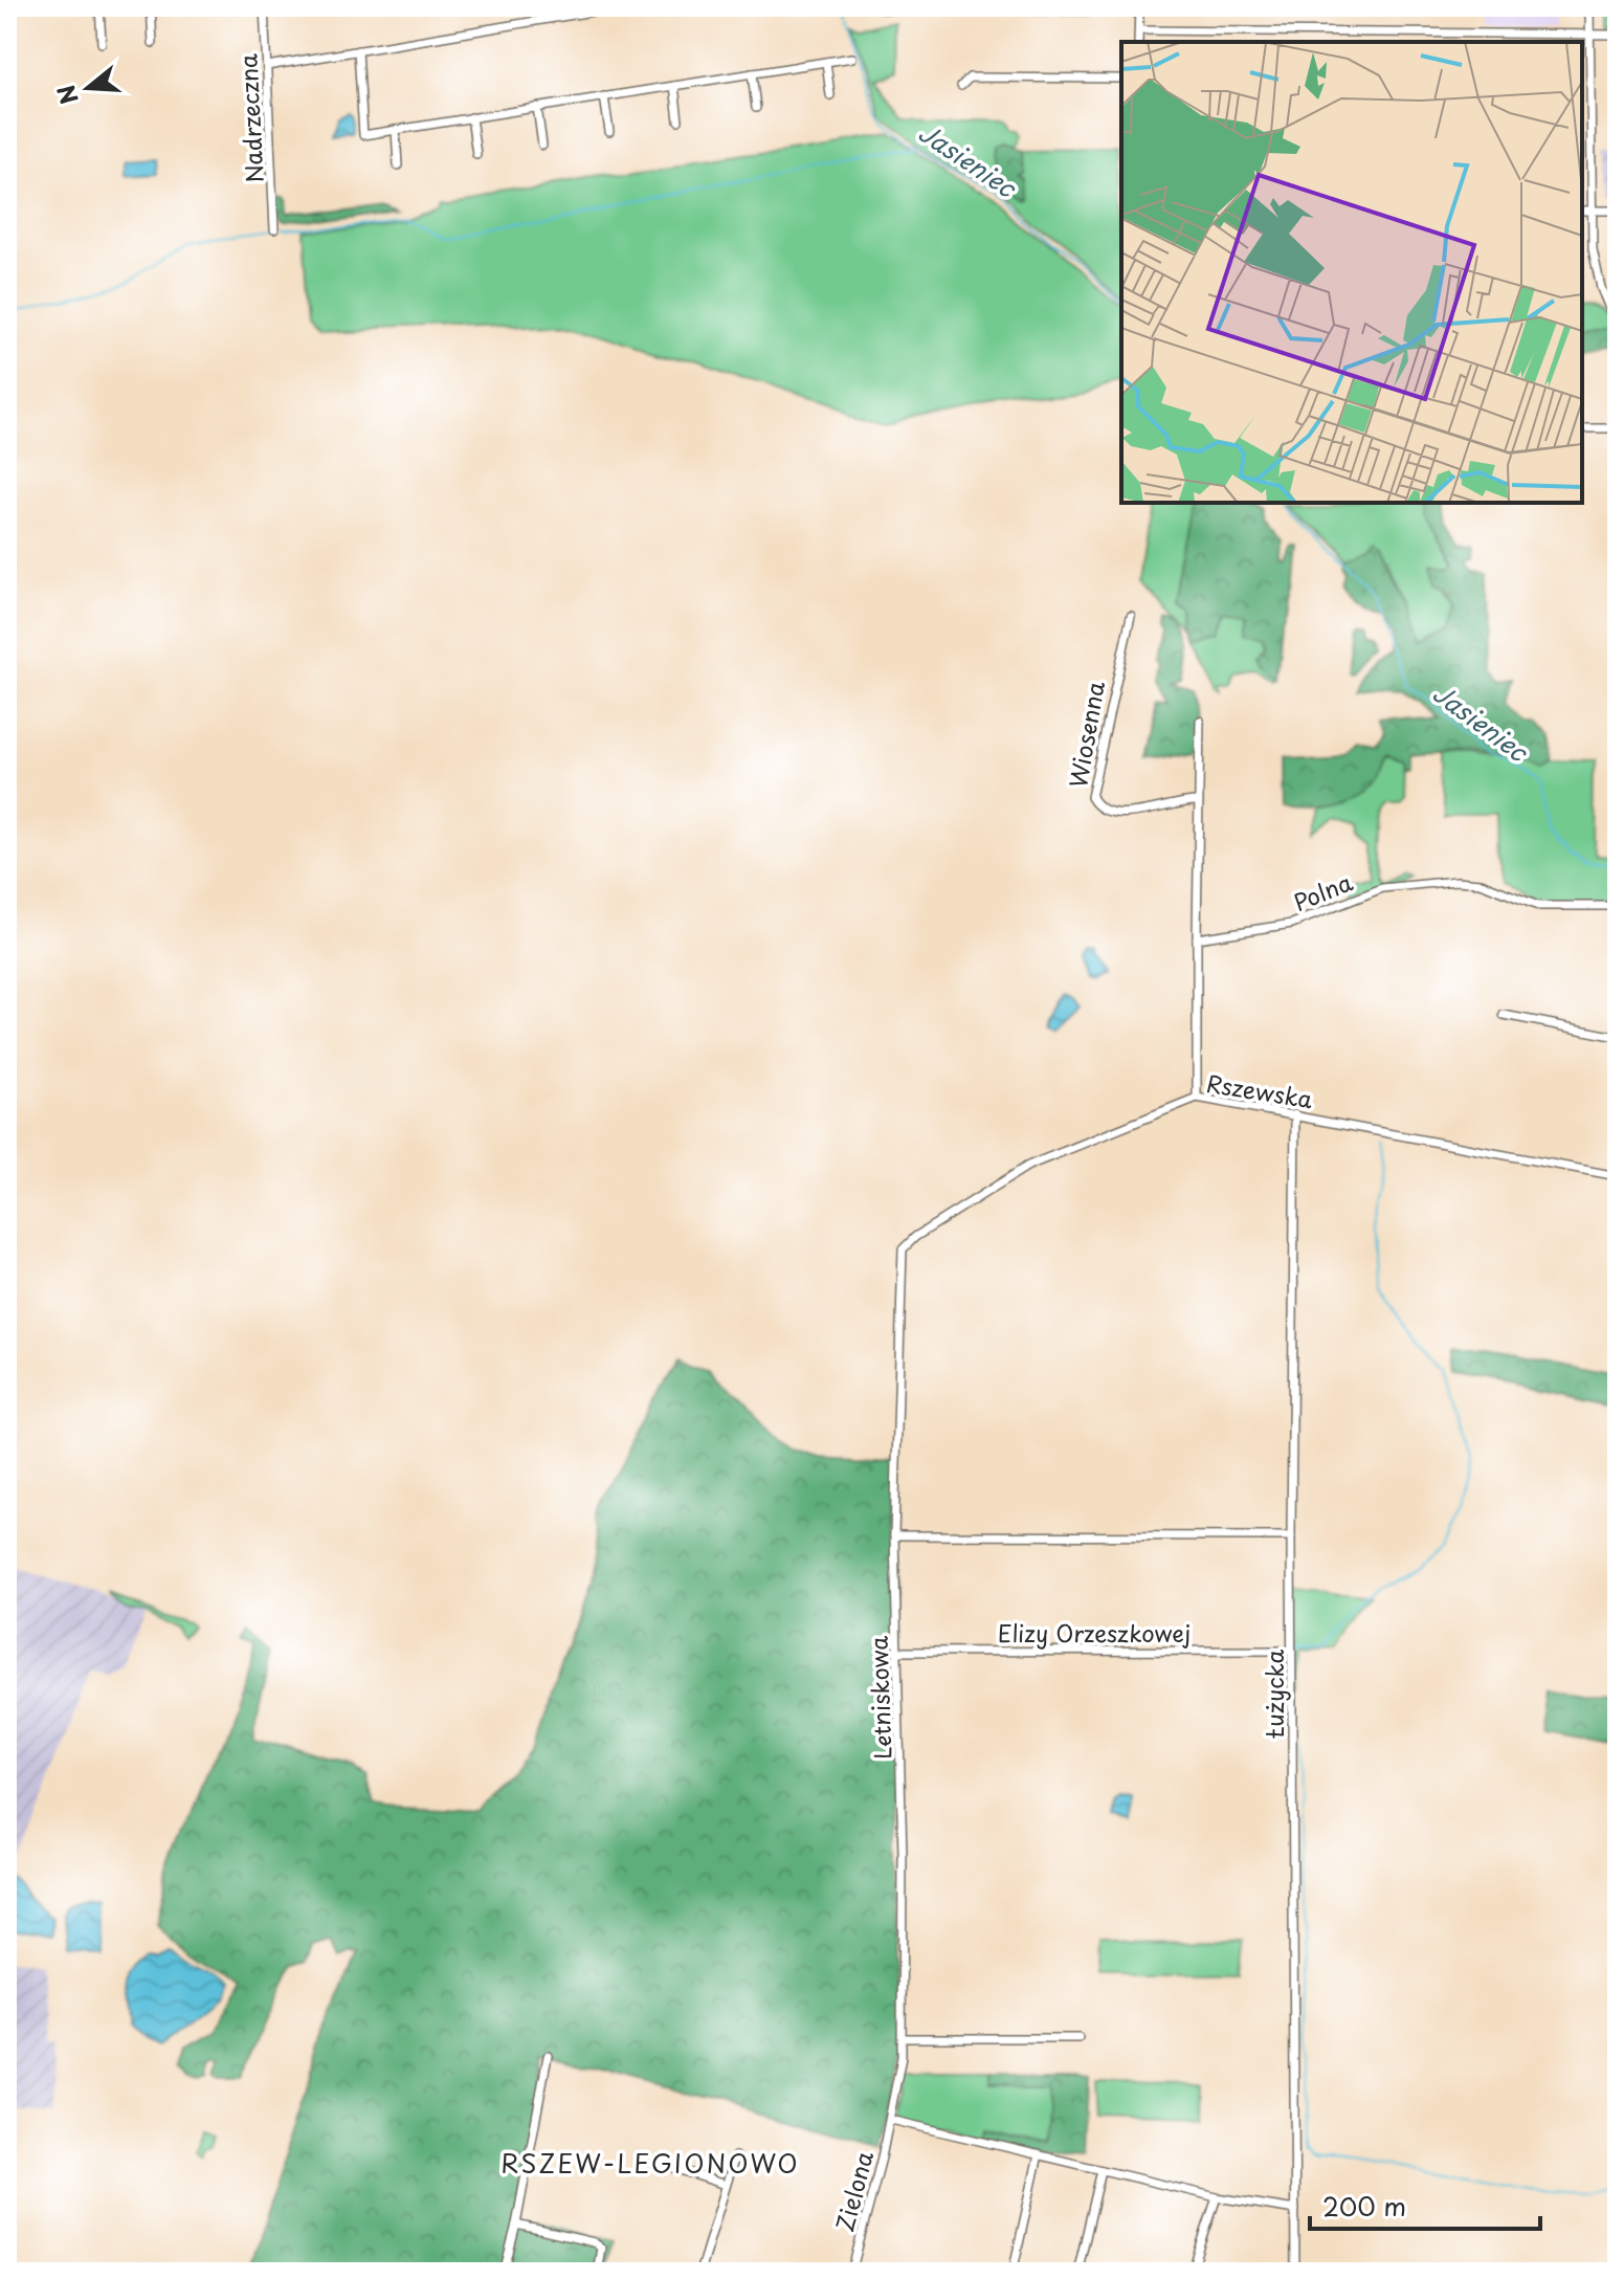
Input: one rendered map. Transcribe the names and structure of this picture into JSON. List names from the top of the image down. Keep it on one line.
{"streets":{"street":["Nadrzeczna","Wiosenna","Polna","Rszewska","Elizy Orzeszkowej","Łużycka","Letniskowa","Zielona"]},"crossings":[["Rszewska","Łużycka"],["Rszewska","Letniskowa"],["Elizy Orzeszkowej","Łużycka"],["Elizy Orzeszkowej","Letniskowa"],["Letniskowa","Zielona"]],"districts":["RSZEW-LEGIONOWO"],"water":["Jasieniec"],"scale_bar":"200 m","north":"left"}
